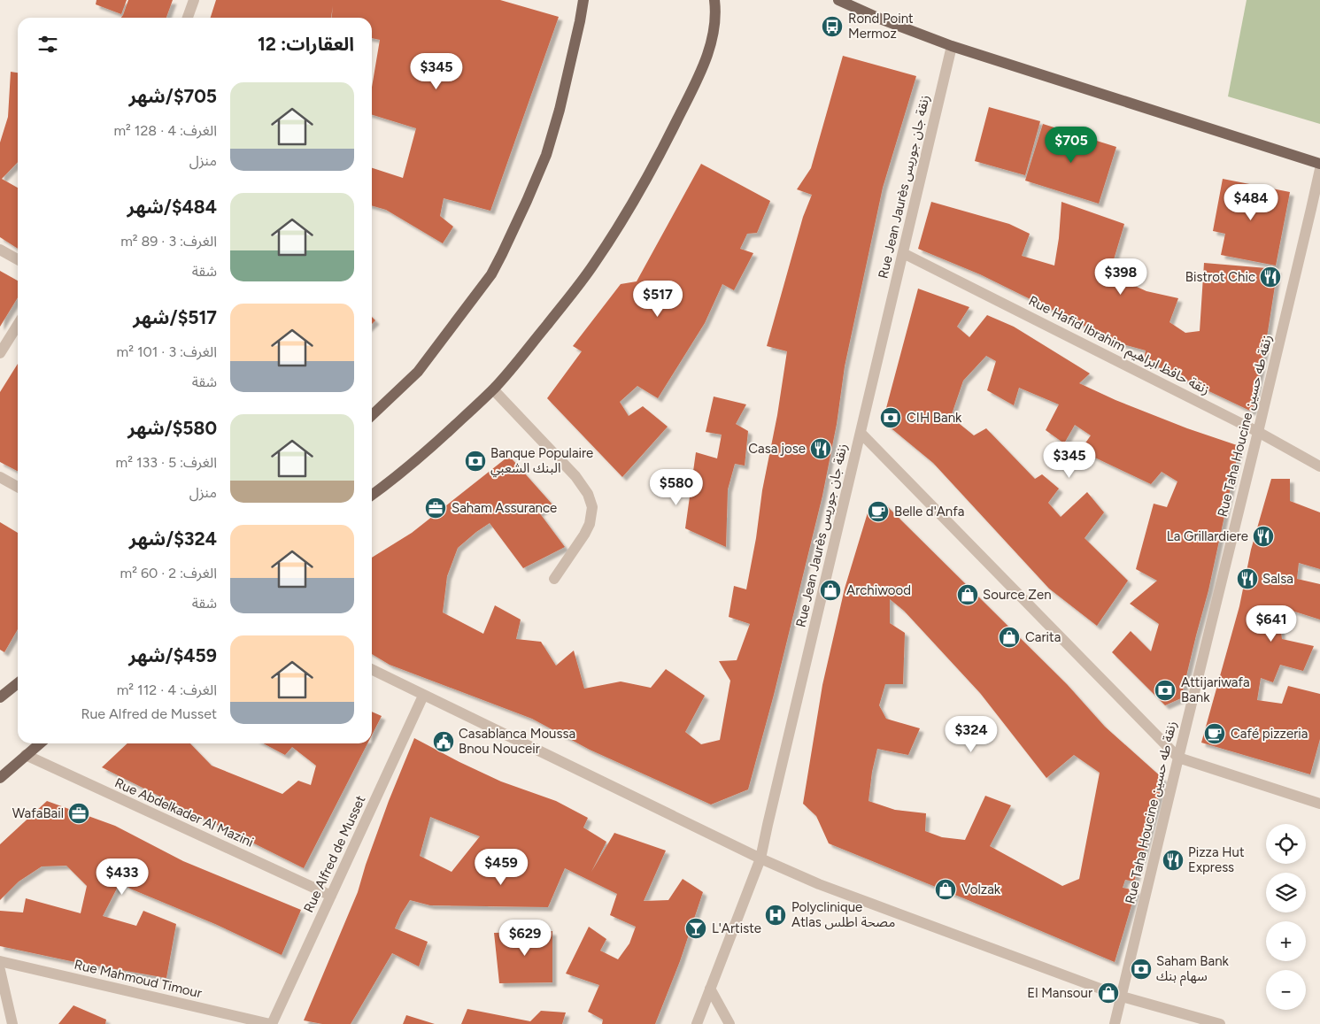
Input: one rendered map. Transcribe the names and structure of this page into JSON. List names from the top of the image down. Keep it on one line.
{"streets":{"street":["Rue Jean Jaurès زنقة جان جوريس","Rue Hafid Ibrahim زنقة حافظ ابراهيم","Rue Taha Houcine زنقة طه حسين","Rue Abdelkader Al Mazini","Rue Alfred de Musset","Rue Mahmoud Timour"]},"crossings":[["Rue Jean Jaurès زنقة جان جوريس","Rue Hafid Ibrahim زنقة حافظ ابراهيم"],["Rue Hafid Ibrahim زنقة حافظ ابراهيم","Rue Taha Houcine زنقة طه حسين"],["Rue Abdelkader Al Mazini","Rue Alfred de Musset"],["Rue Alfred de Musset","Rue Mahmoud Timour"]],"places":{"bus stop":["Rond Point Mermoz"],"restaurant":["Bistrot Chic","Casa jose","La Grillardiere","Salsa","Pizza Hut Express"],"bank":["CIH Bank","Banque Populaire البنك الشعبي","Attijariwafa Bank","Saham Bank سهام بنك"],"office":["Saham Assurance","WafaBail"],"cafe":["Belle d'Anfa","Café pizzeria"],"shop":["Archiwood","Source Zen","Carita","Volzak","El Mansour"],"public building":["Casablanca Moussa Bnou Nouceir"],"hospital":["Polyclinique Atlas مصحة اطلس"],"bar":["L'Artiste"]},"page":{"heading":"العقارات: 12","price":["$345","$705","$484","$398","$517","$345","$580","$641","$324","$459","$433","$629"],"list":[{"name":"$705/شهر","note":"الغرف: 4 · 128 m² · منزل"},{"name":"$484/شهر","note":"الغرف: 3 · 89 m² · شقة"},{"name":"$517/شهر","note":"الغرف: 3 · 101 m² · شقة"},{"name":"$580/شهر","note":"الغرف: 5 · 133 m² · منزل"},{"name":"$324/شهر","note":"الغرف: 2 · 60 m² · شقة"},{"name":"$459/شهر","note":"الغرف: 4 · 112 m² · Rue Alfred de Musset"}],"map_buttons":["+","−"]}}
